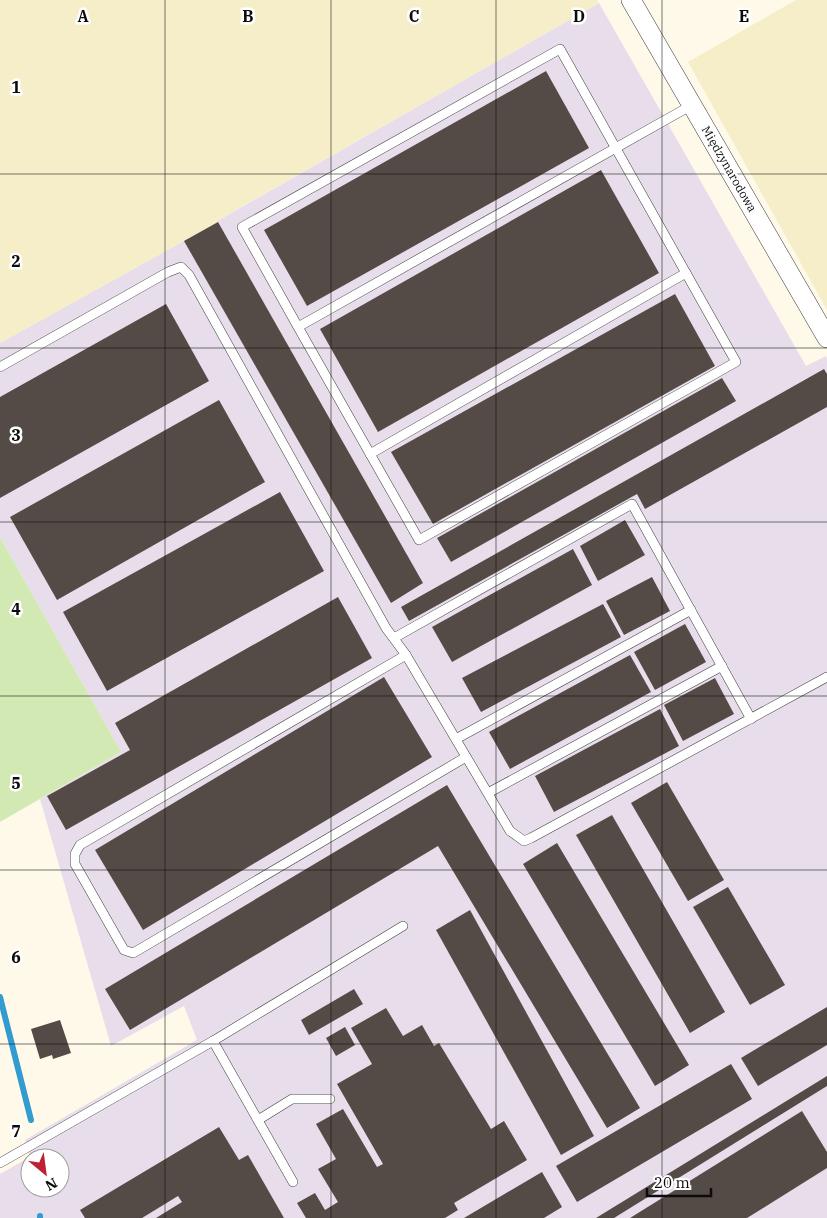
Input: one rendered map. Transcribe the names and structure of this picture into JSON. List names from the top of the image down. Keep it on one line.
{"streets":{"street":["Międzynarodowa"]},"scale_bar":"20 m","north":"bottom right","grid":{"columns":["A","B","C","D","E"],"rows":["1","2","3","4","5","6","7"]}}
